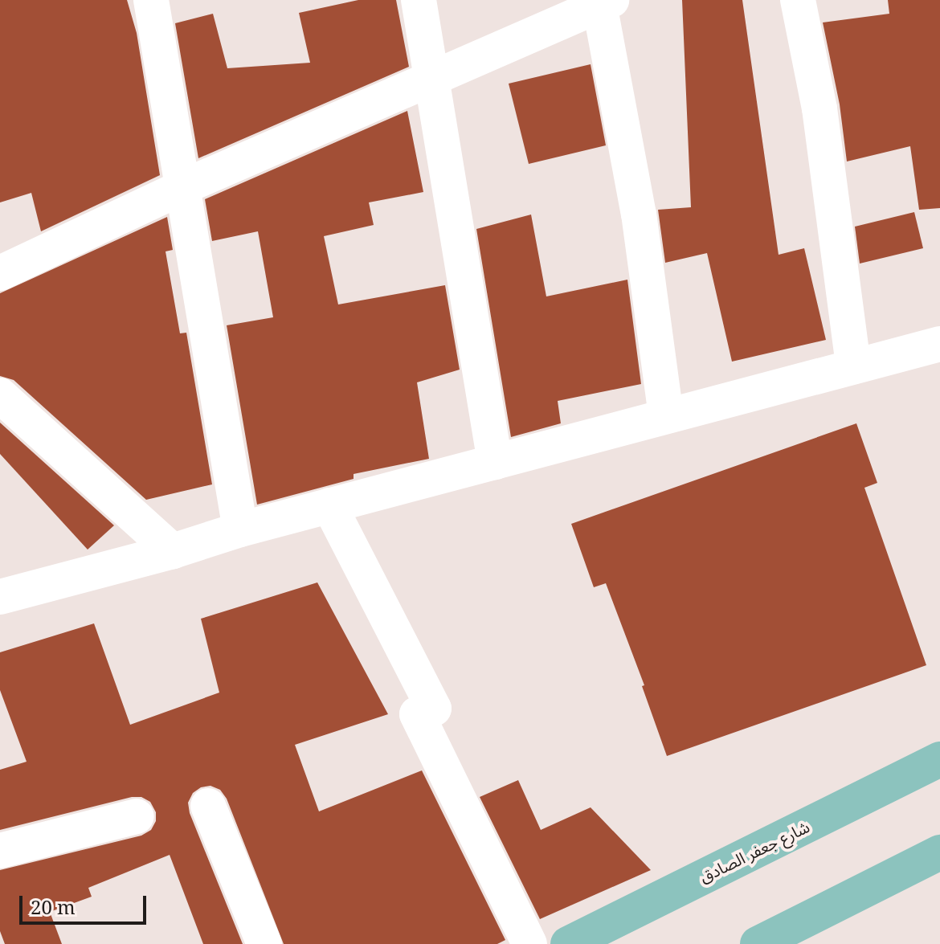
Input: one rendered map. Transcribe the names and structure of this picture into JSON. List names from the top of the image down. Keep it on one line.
{"streets":{"main road":["شارع جعفر الصادق"]},"scale_bar":"20 m"}
